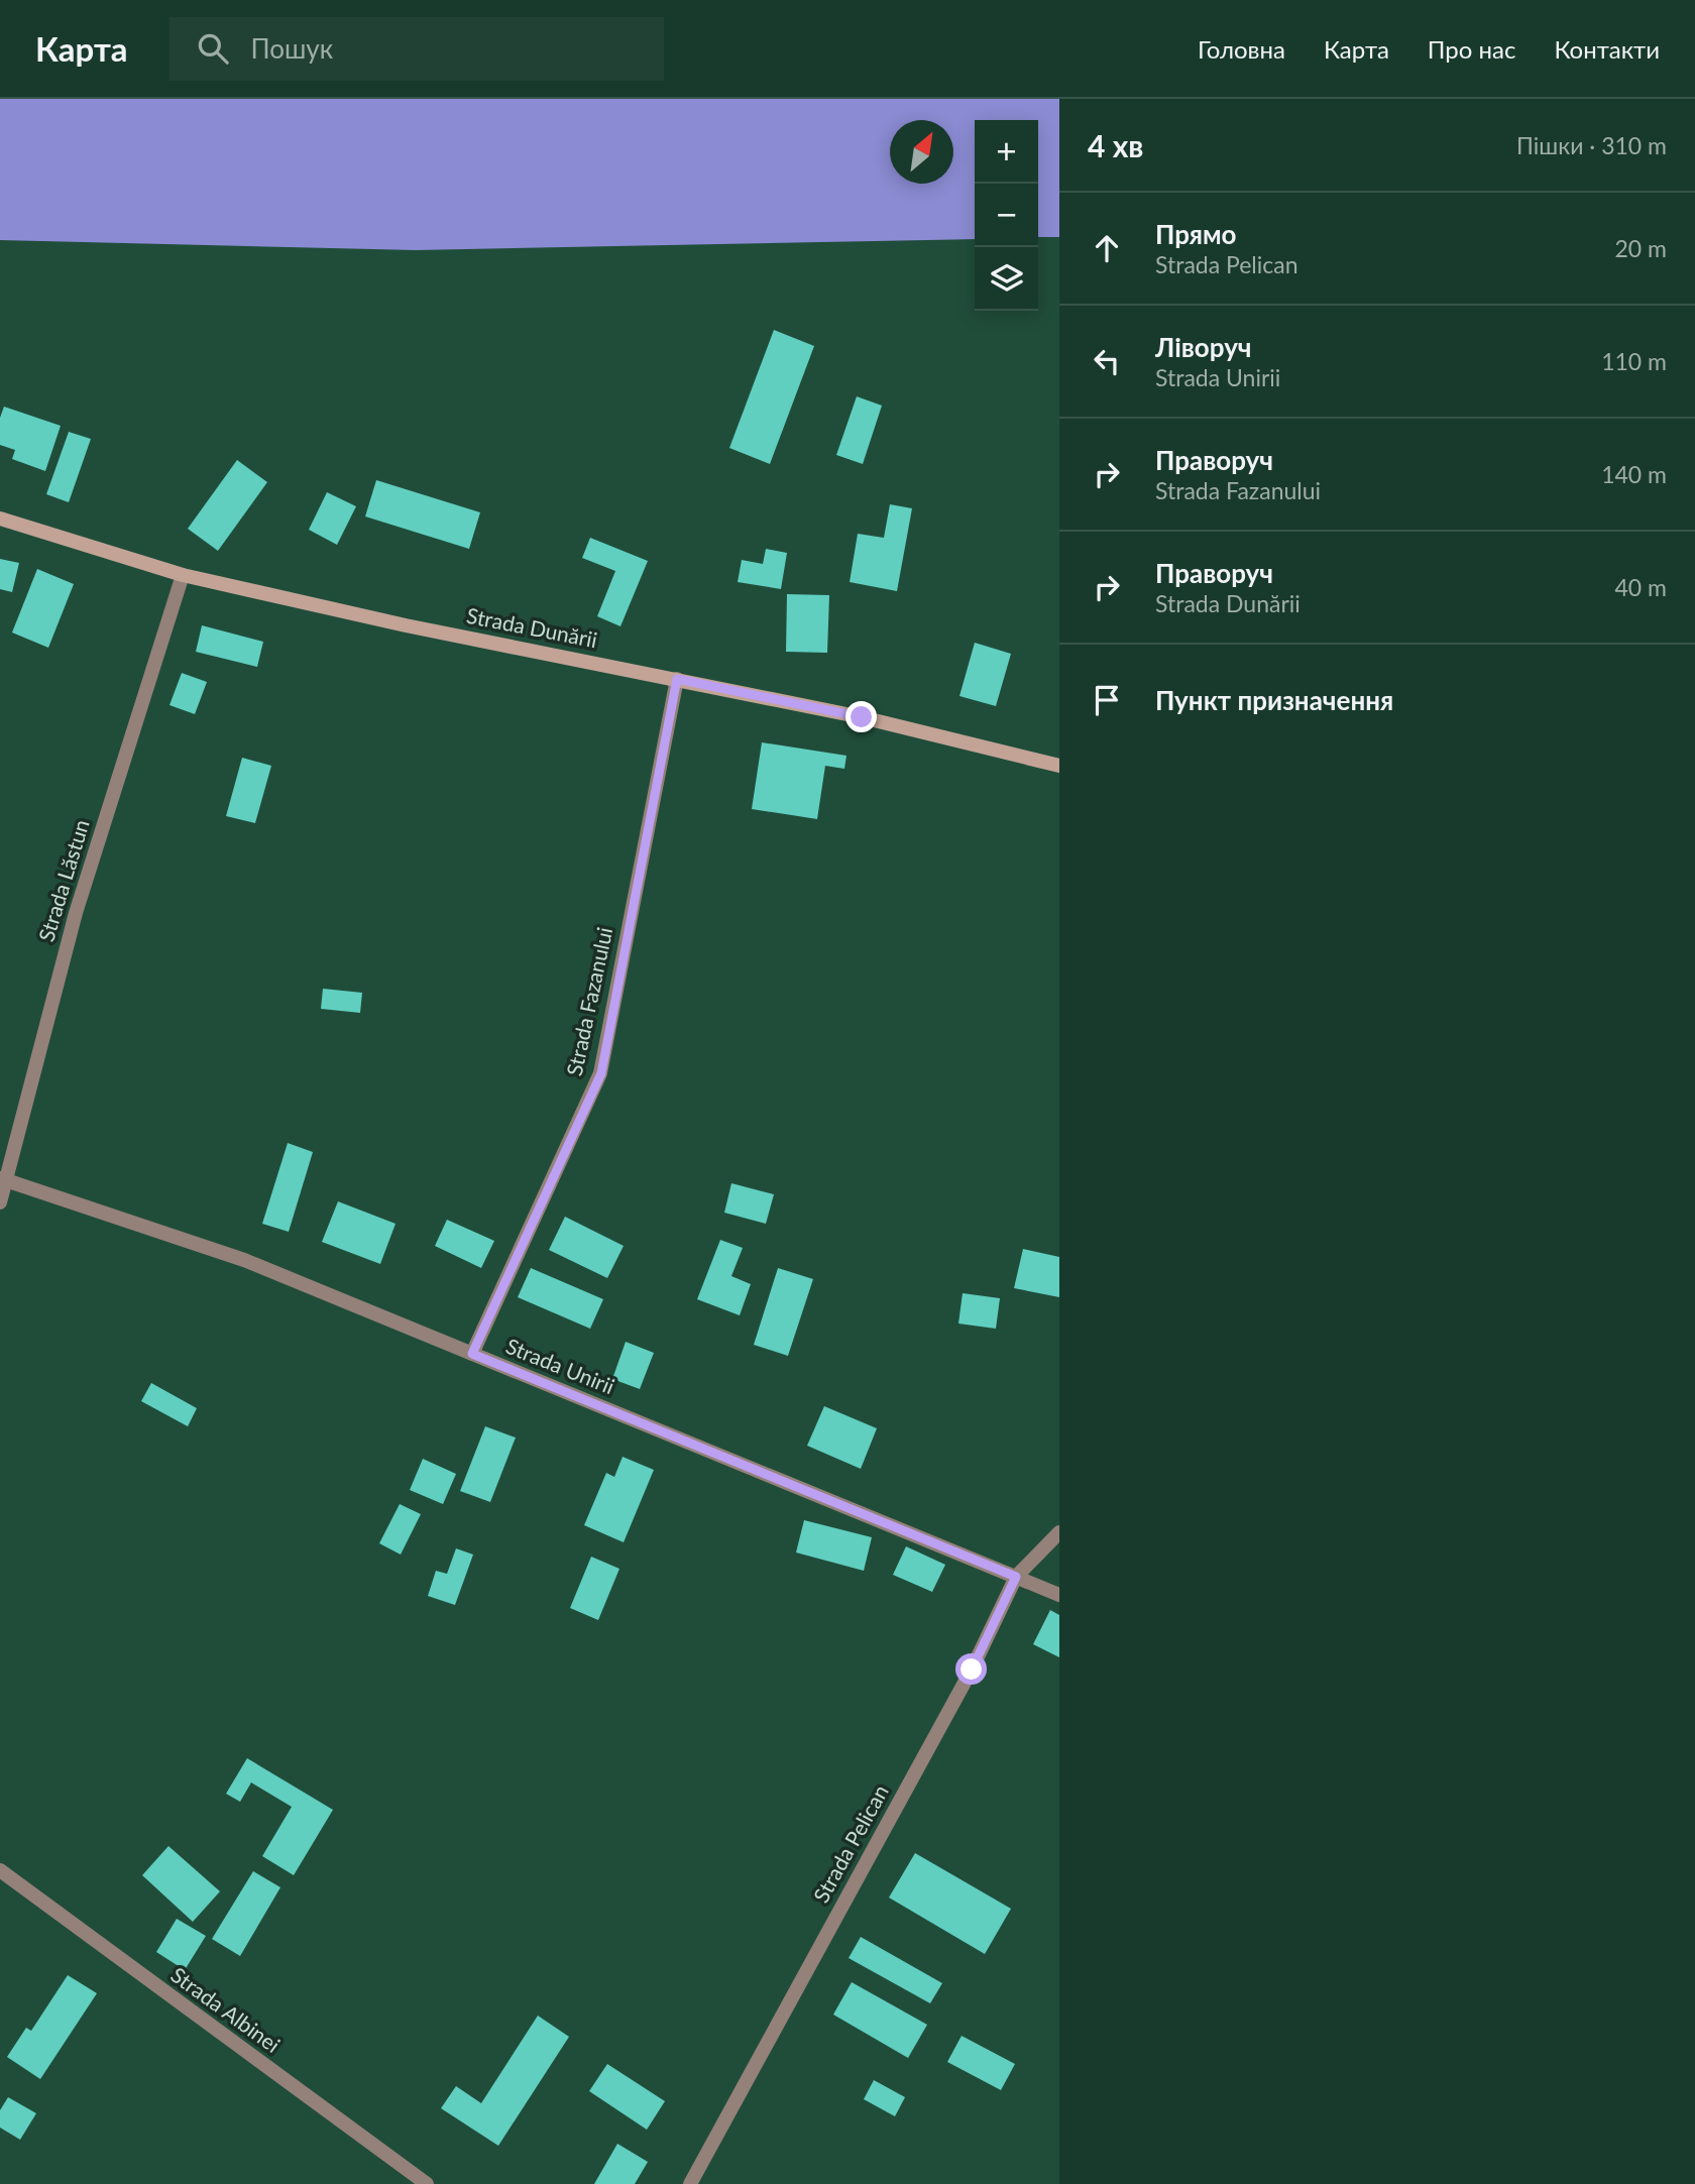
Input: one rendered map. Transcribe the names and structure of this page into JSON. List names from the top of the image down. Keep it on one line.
{"streets":{"main road":["Strada Dunării"],"street":["Strada Lăstun","Strada Fazanului","Strada Unirii","Strada Pelican","Strada Albinei"]},"crossings":[["Strada Dunării","Strada Lăstun"],["Strada Dunării","Strada Fazanului"],["Strada Lăstun","Strada Unirii"],["Strada Fazanului","Strada Unirii"],["Strada Unirii","Strada Pelican"]],"north":"top right","page":{"header":"Карта","search":"Пошук","nav":["Головна","Карта","Про нас","Контакти"],"heading":["4 хв","Пішки · 310 m"],"map_buttons":["+","−"],"list":[["Прямо","Strada Pelican","20 m"],["Ліворуч","Strada Unirii","110 m"],["Праворуч","Strada Fazanului","140 m"],["Праворуч","Strada Dunării","40 m"],"Пункт призначення"]}}
